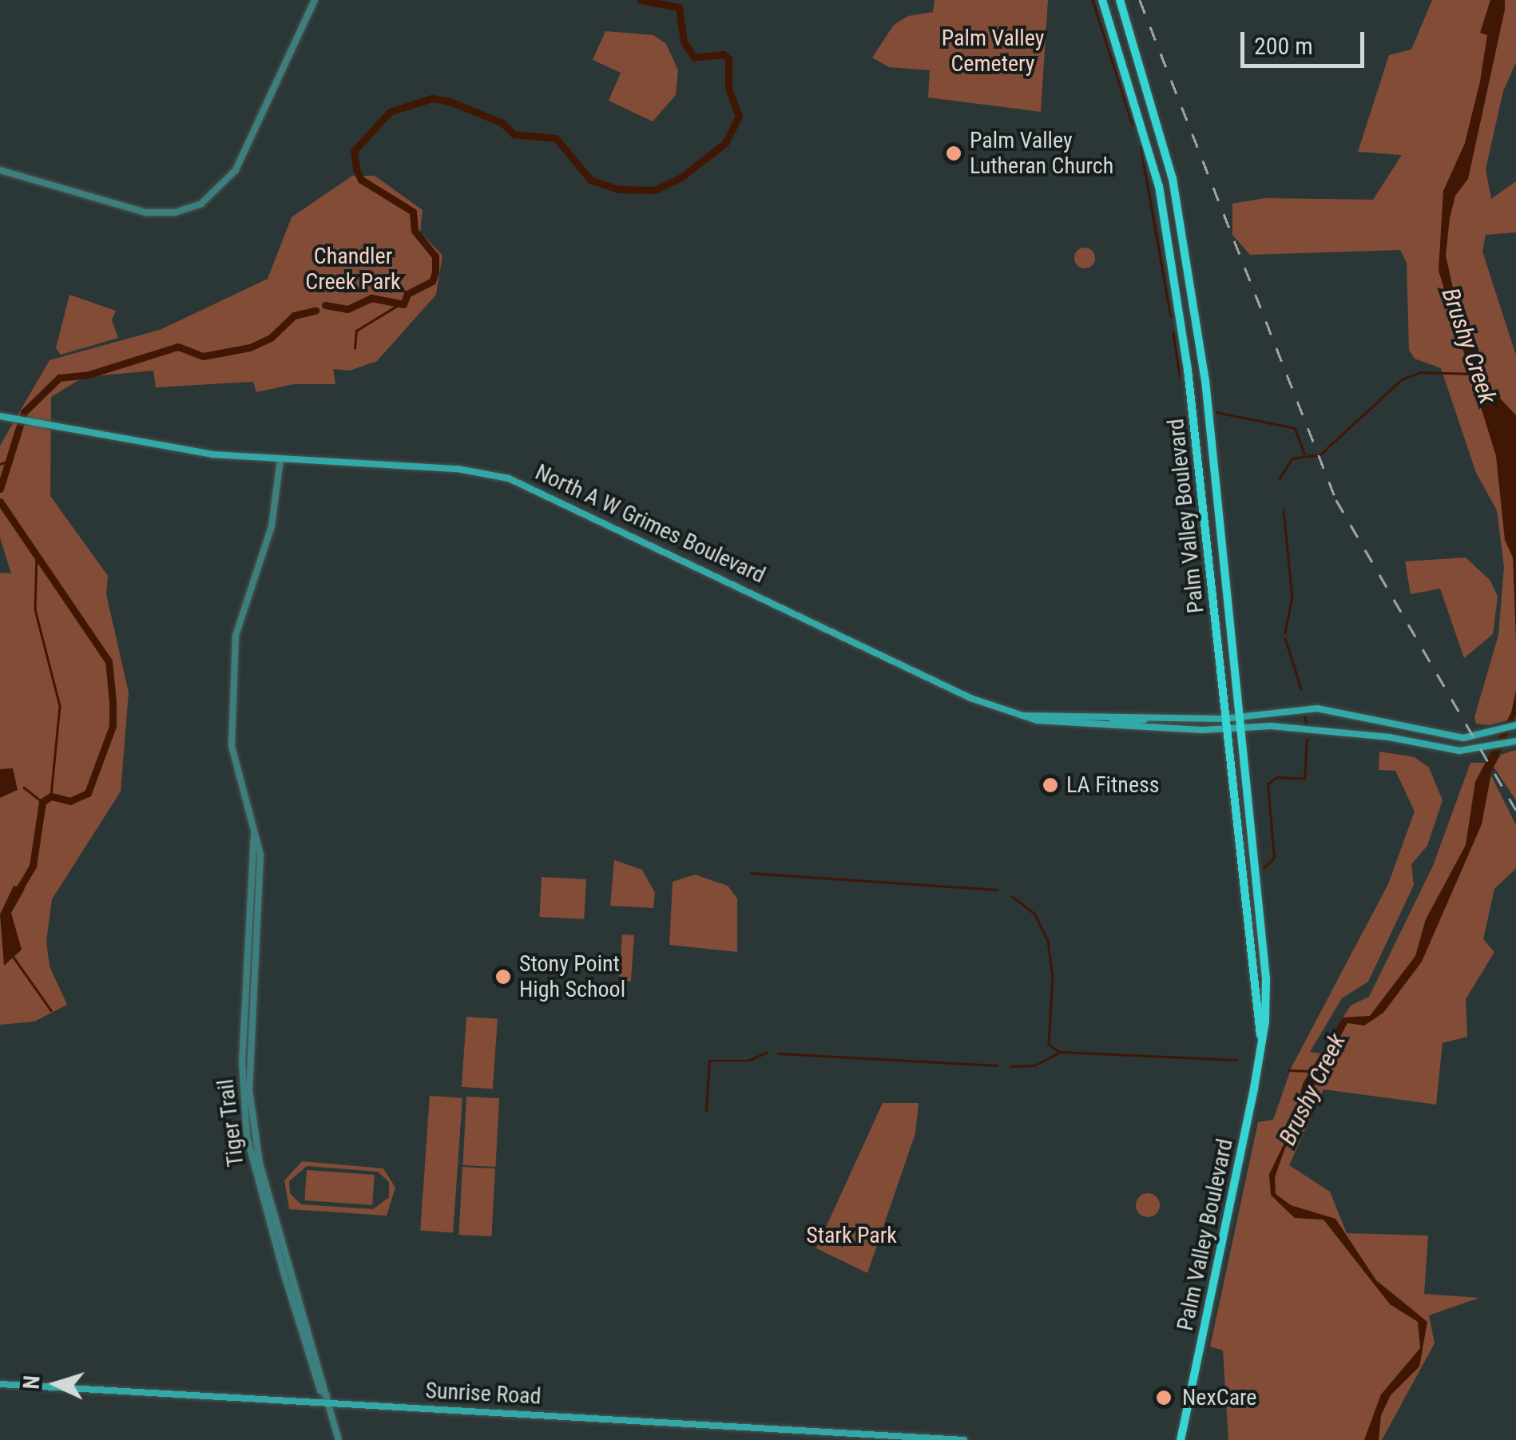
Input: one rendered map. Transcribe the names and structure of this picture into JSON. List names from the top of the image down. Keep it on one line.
{"streets":{"highway":["Palm Valley Boulevard"],"main road":["North A W Grimes Boulevard","Sunrise Road"],"street":["Tiger Trail"]},"crossings":[["Palm Valley Boulevard","North A W Grimes Boulevard"],["North A W Grimes Boulevard","Tiger Trail"],["Tiger Trail","Sunrise Road"]],"water":["Brushy Creek"],"parks":["Palm Valley Cemetery","Chandler Creek Park","Stark Park"],"places":["Palm Valley Lutheran Church","LA Fitness","Stony Point High School","NexCare"],"scale_bar":"200 m","north":"left"}
